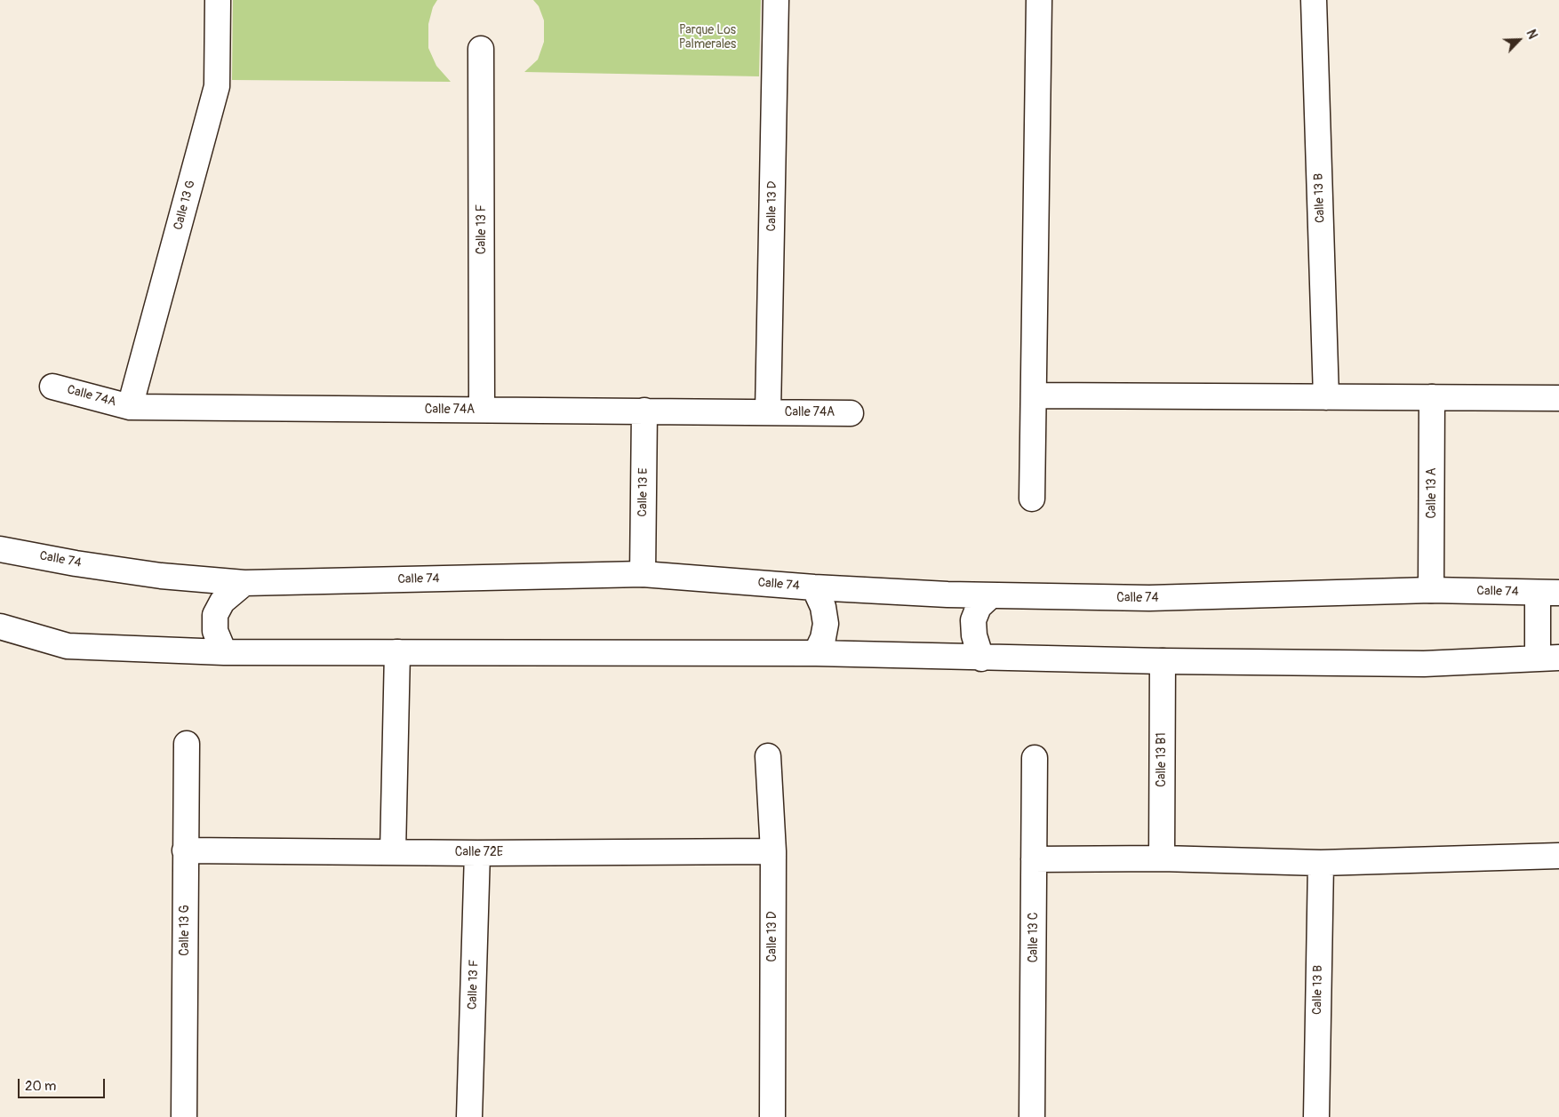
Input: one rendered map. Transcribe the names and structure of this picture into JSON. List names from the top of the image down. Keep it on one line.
{"streets":{"street":["Calle 13 B","Calle 13 G","Calle 13 D","Calle 13 F","Calle 74A","Calle 13 E","Calle 13 A","Calle 74","Calle 13 B1","Calle 72E","Calle 13 C"]},"crossings":[["Calle 13 G","Calle 74A"],["Calle 13 G","Calle 72E"],["Calle 13 D","Calle 74A"],["Calle 13 D","Calle 72E"],["Calle 13 F","Calle 74A"],["Calle 13 F","Calle 72E"],["Calle 74A","Calle 13 E"],["Calle 13 E","Calle 74"],["Calle 13 A","Calle 74"]],"parks":["Parque Los Palmerales"],"scale_bar":"20 m","north":"top right"}
